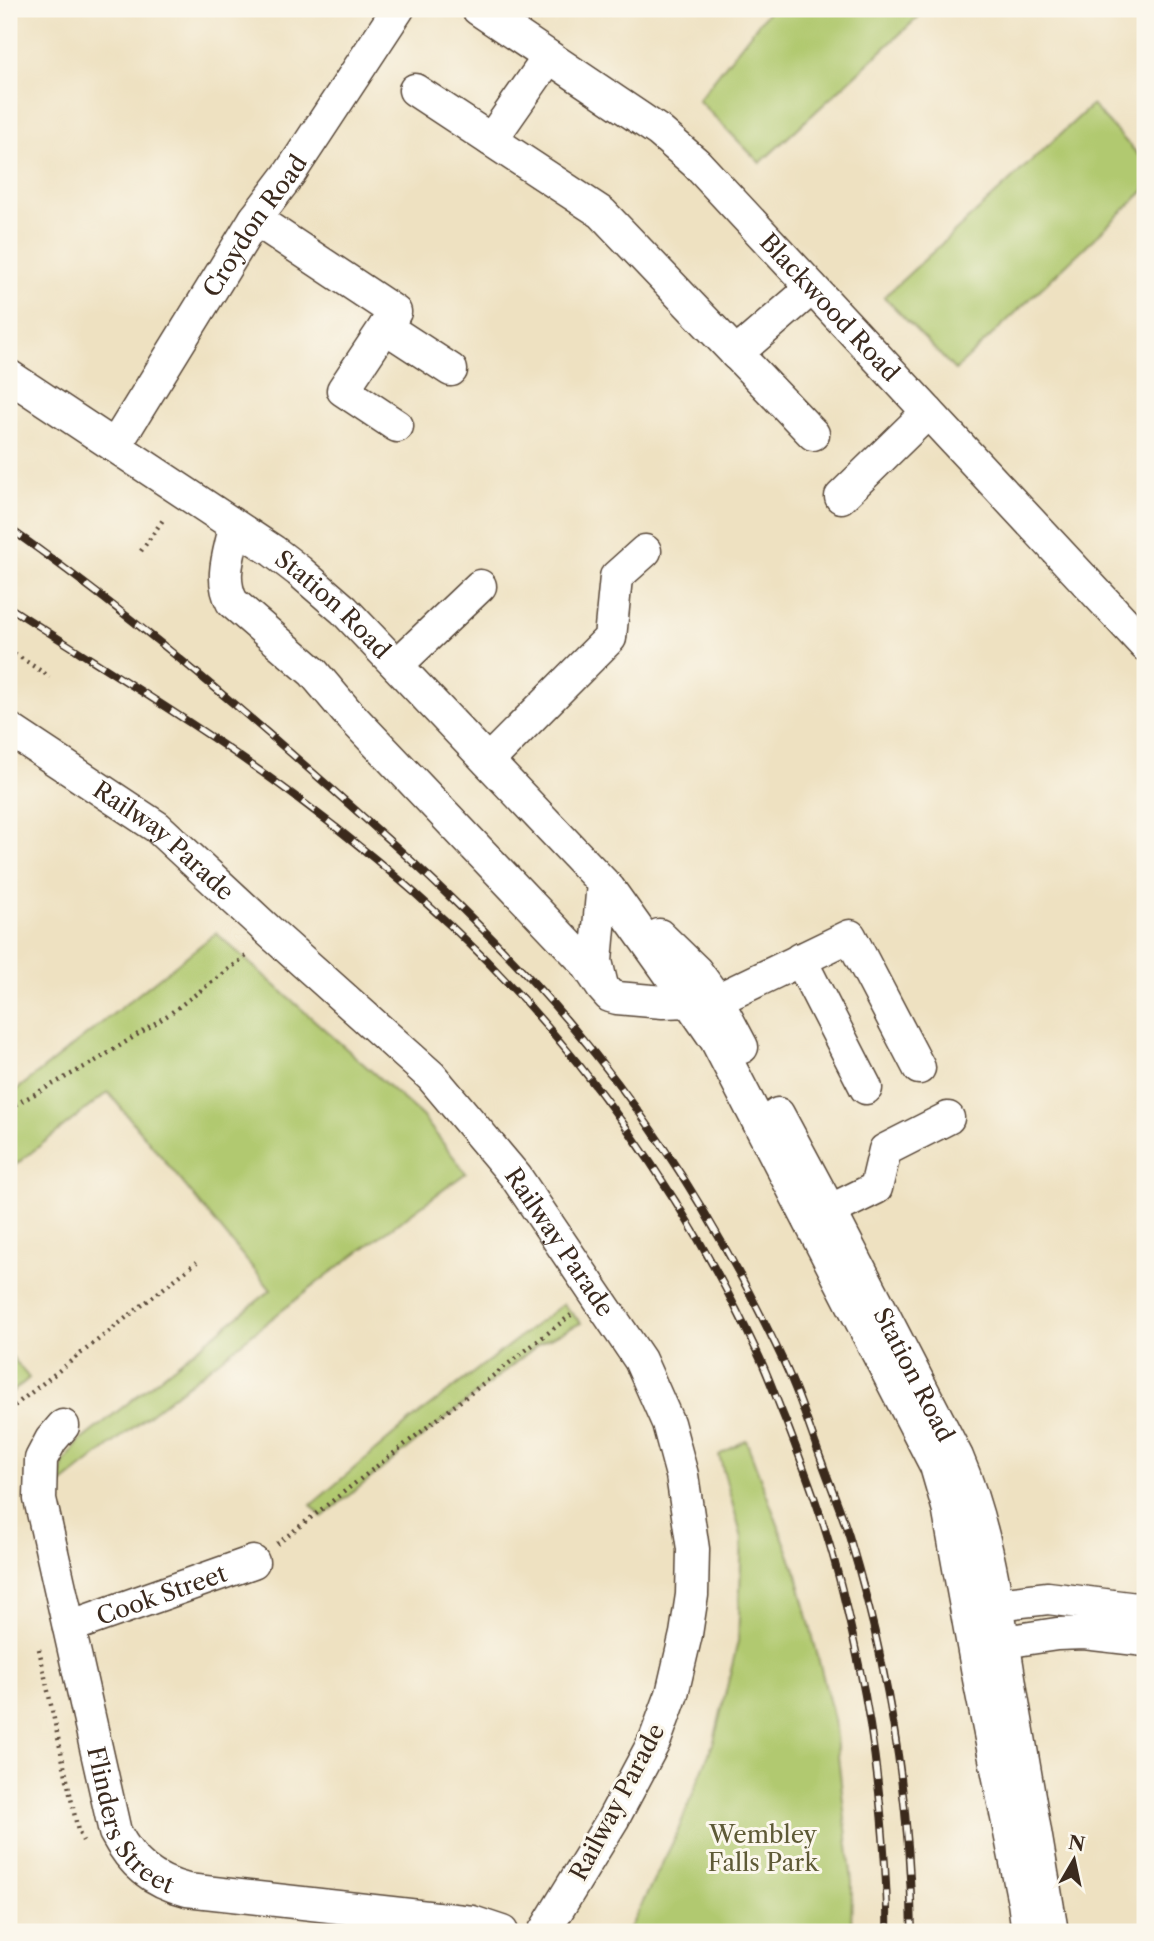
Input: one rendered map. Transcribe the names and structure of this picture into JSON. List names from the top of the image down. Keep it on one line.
{"streets":{"street":["Croydon Road","Blackwood Road","Station Road","Railway Parade","Cook Street","Flinders Street"]},"crossings":[["Croydon Road","Station Road"],["Cook Street","Flinders Street"]],"parks":["Wembley Falls Park"],"north":"top"}
